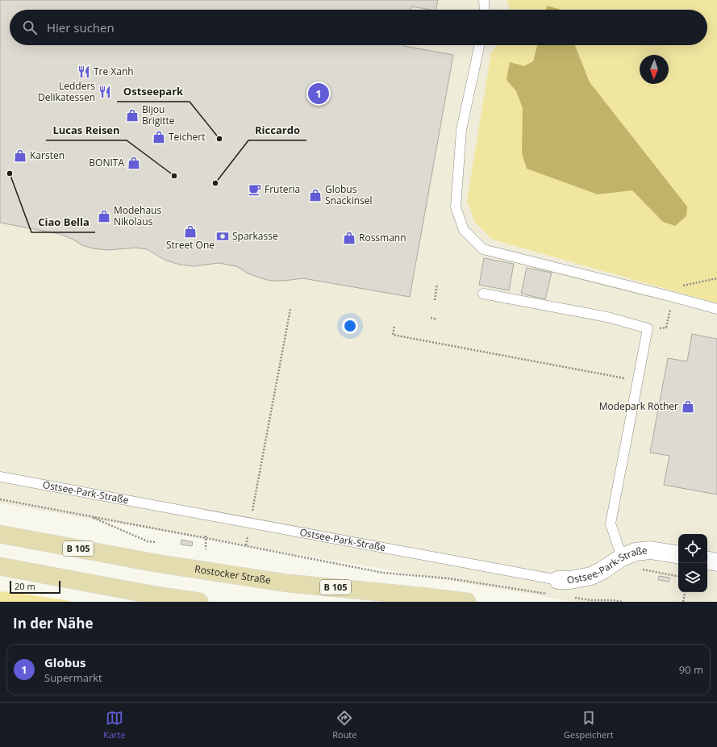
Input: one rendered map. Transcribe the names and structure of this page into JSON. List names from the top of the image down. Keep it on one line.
{"streets":{"main road":["B 105","Rostocker Straße"],"street":["Ostsee-Park-Straße"]},"places":{"restaurant":["Tre Xanh","Ledders Delikatessen"],"shop":["Bijou Brigitte","Teichert","Karsten","BONITA","Globus Snackinsel","Modehaus Nikolaus","Street One","Rossmann","Modepark Röther"],"other":["Ostseepark","Ciao Bella","Lucas Reisen","Riccardo"],"cafe":["Fruteria"],"bank":["Sparkasse"]},"scale_bar":"20 m","north":"bottom","page":{"search":"Hier suchen","pins":"1","scale":"20 m","heading":"In der Nähe","list":[{"mark":"1","name":"Globus","note":"Supermarkt","value":"90 m"}],"nav":["Karte","Route","Gespeichert"]}}
